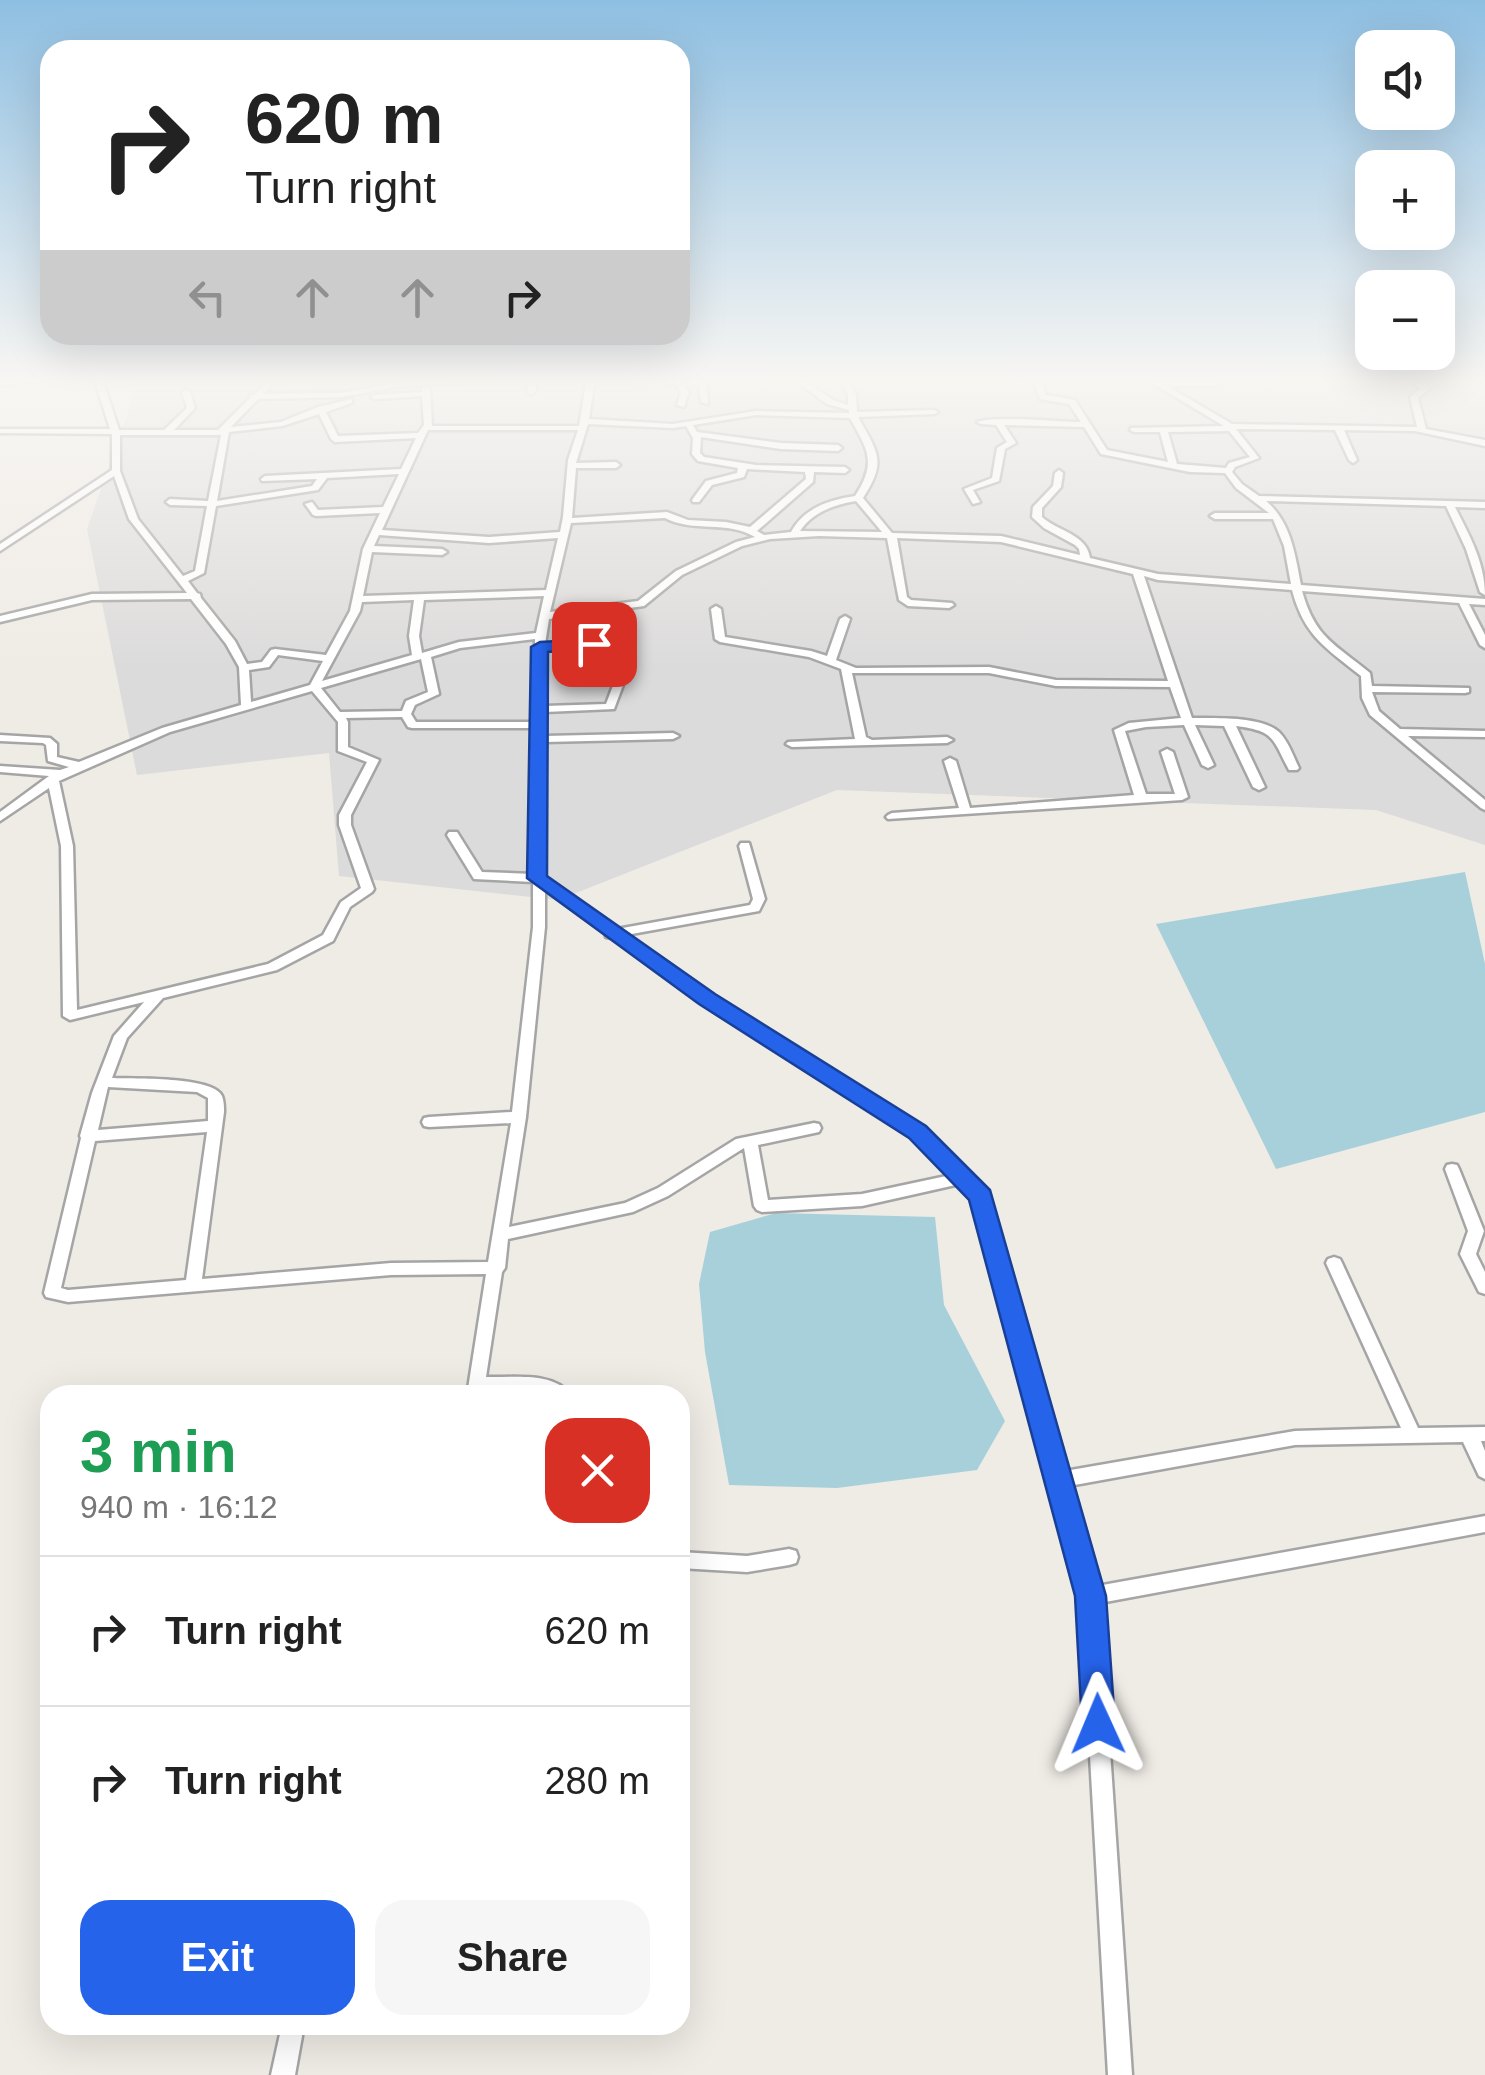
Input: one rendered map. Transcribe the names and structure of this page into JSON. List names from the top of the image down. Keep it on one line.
{"page":{"map_buttons":["+","−"],"turn":["620 m","Turn right"],"heading":["3 min","940 m · 16:12"],"list":[{"name":"Turn right","value":"620 m"},{"name":"Turn right","value":"280 m"}],"buttons":["Exit","Share"]}}
